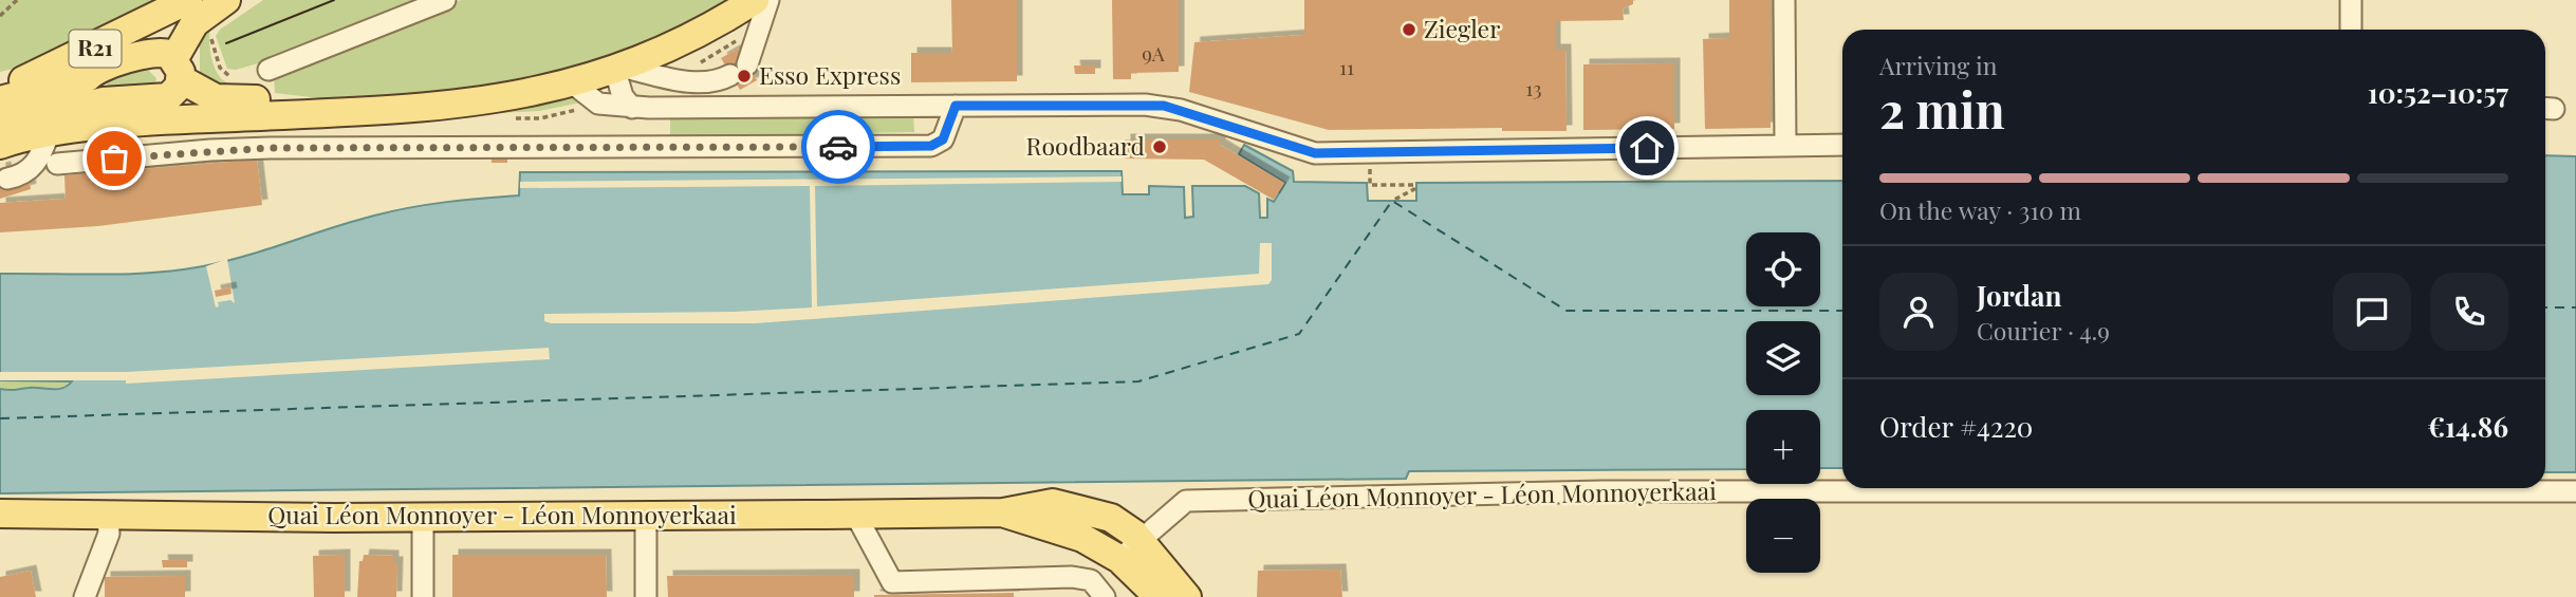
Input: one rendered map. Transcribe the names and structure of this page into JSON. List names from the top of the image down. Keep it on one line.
{"streets":{"main road":["R21","Quai Léon Monnoyer - Léon Monnoyerkaai"]},"places":["Ziegler","Esso Express","Roodbaard"],"house_numbers":["9A","11","13"],"page":{"heading":["2 min","Arriving in","10:52–10:57"],"panel":["Jordan","Courier · 4.9","Order #4220","€14.86"],"bar":"On the way · 310 m","map_buttons":["+","−"]}}
